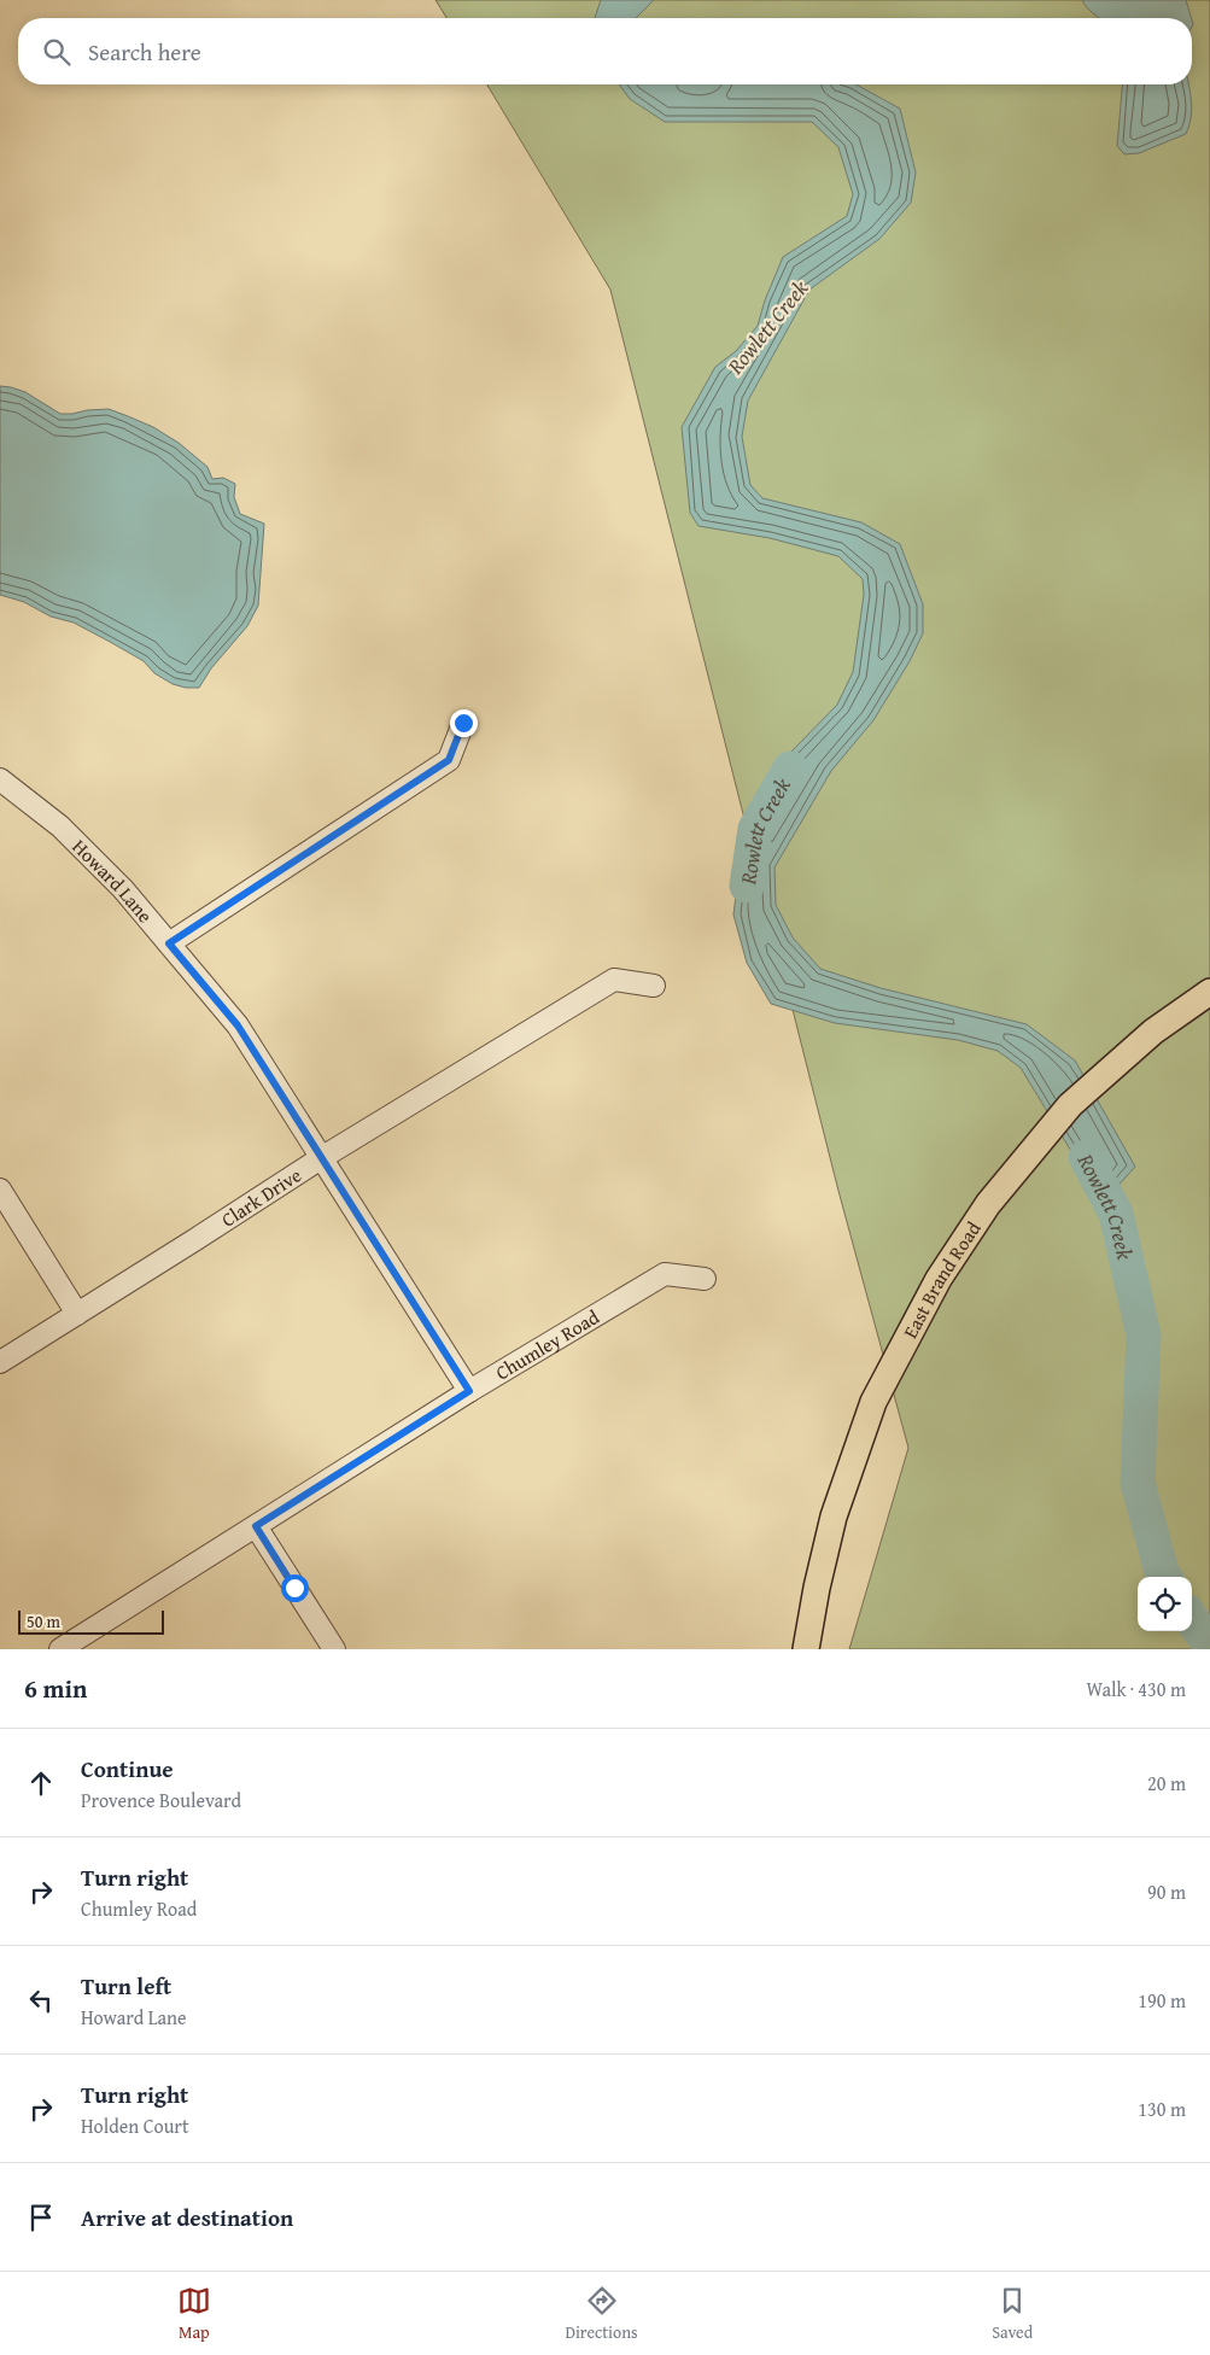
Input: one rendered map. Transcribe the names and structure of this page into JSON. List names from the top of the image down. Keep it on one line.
{"streets":{"main road":["East Brand Road"],"street":["Howard Lane","Clark Drive","Chumley Road"]},"crossings":[["Howard Lane","Clark Drive"],["Howard Lane","Chumley Road"]],"water":["Rowlett Creek"],"scale_bar":"50 m","page":{"search":"Search here","scale":"50 m","heading":["6 min","Walk · 430 m"],"list":[["Continue","Provence Boulevard","20 m"],["Turn right","Chumley Road","90 m"],["Turn left","Howard Lane","190 m"],["Turn right","Holden Court","130 m"],"Arrive at destination"],"nav":["Map","Directions","Saved"]}}
